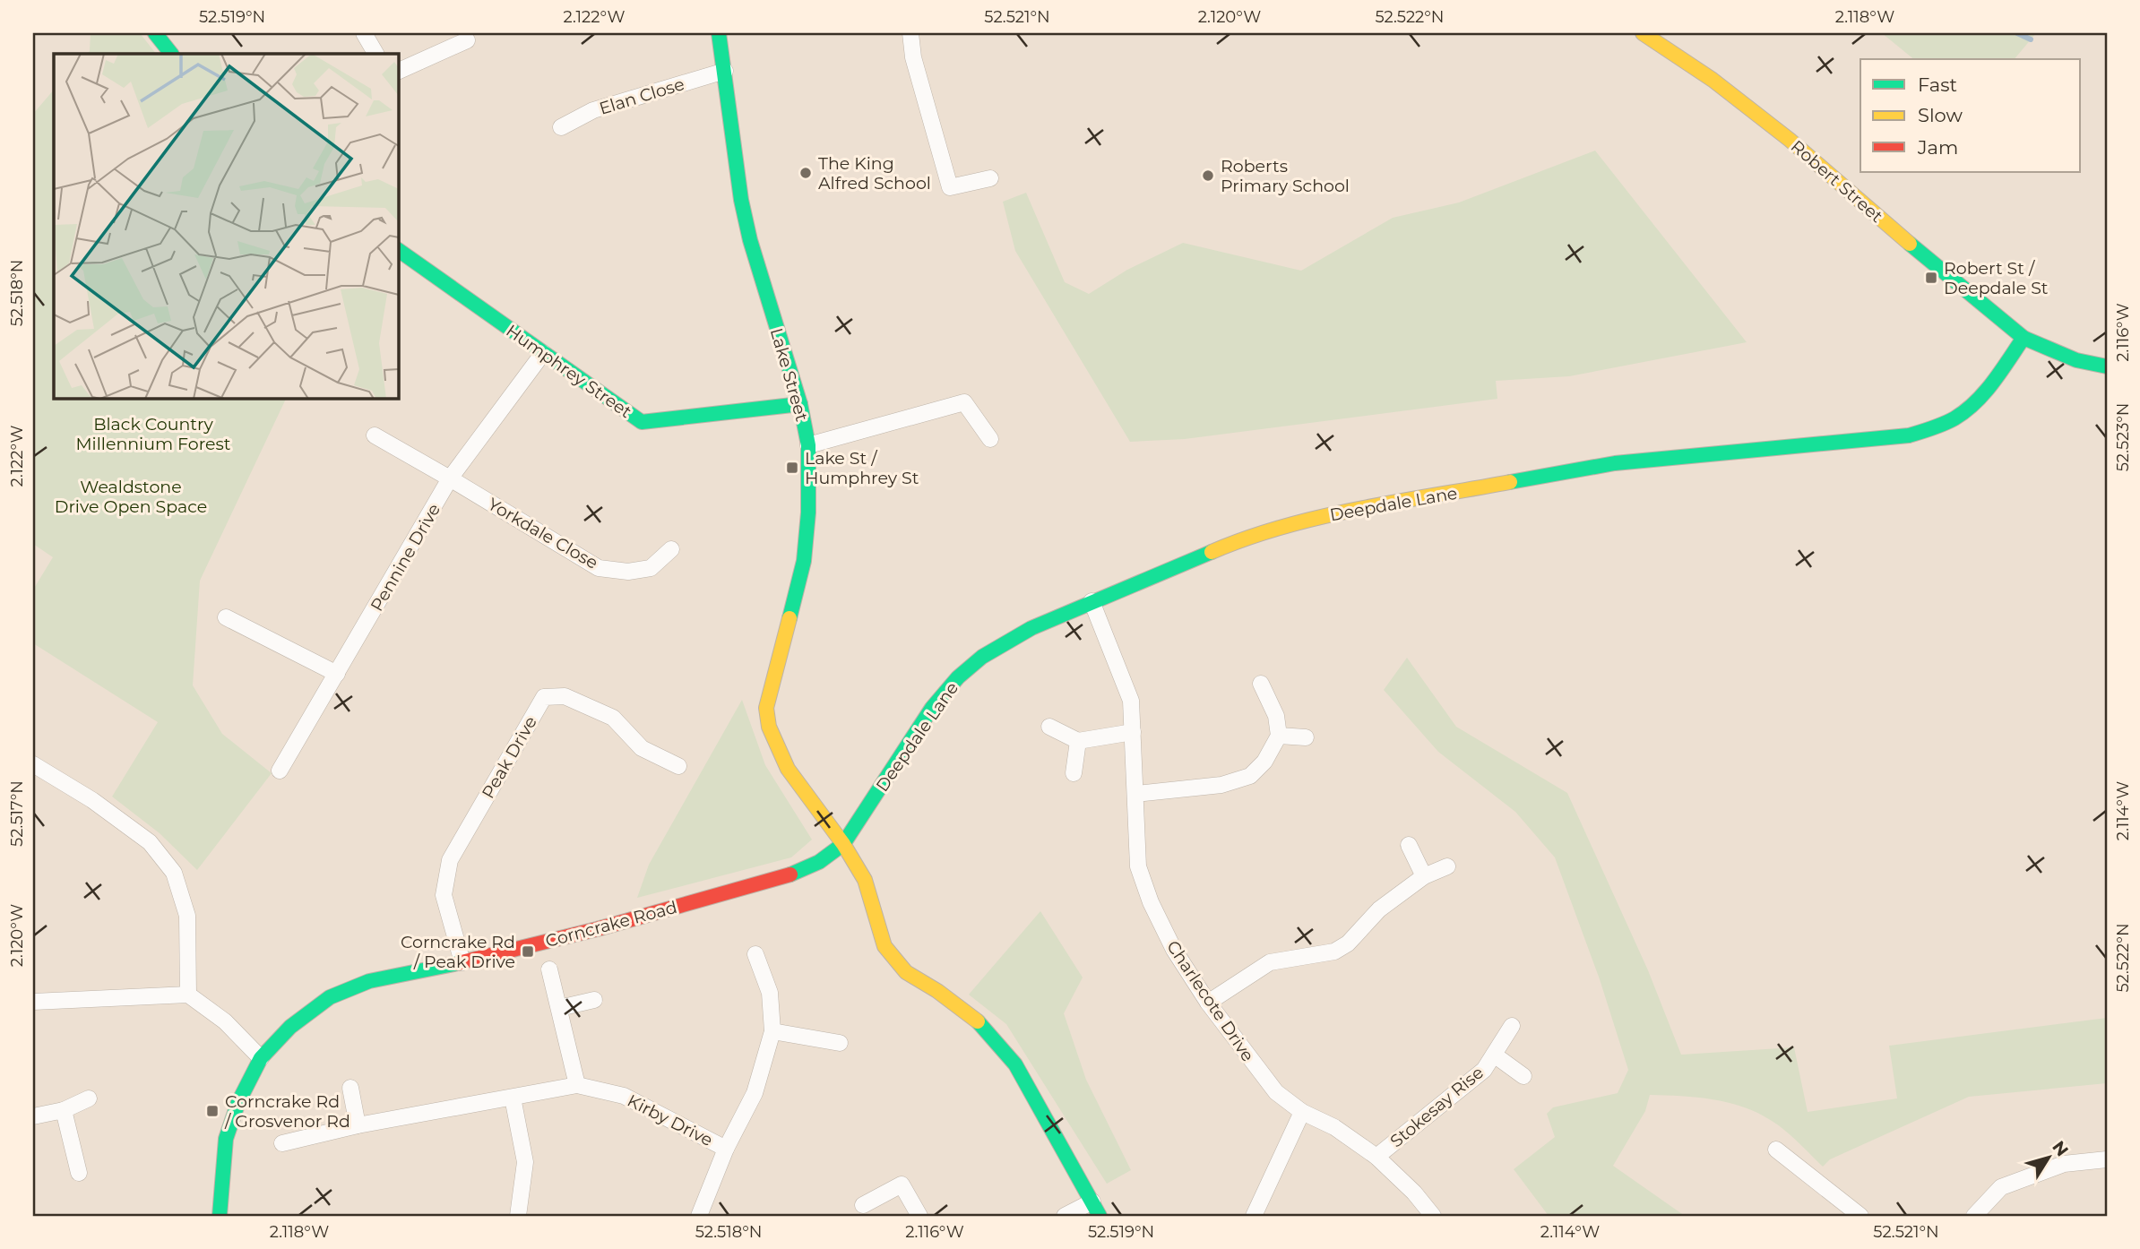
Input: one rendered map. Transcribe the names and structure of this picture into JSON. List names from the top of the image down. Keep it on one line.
{"streets":{"street":["Elan Close","Robert Street","Humphrey Street","Lake Street","Deepdale Lane","Yorkdale Close","Pennine Drive","Peak Drive","Corncrake Road","Charlecote Drive","Stokesay Rise","Kirby Drive"]},"crossings":[["Elan Close","Lake Street"],["Robert Street","Deepdale Lane"],["Humphrey Street","Lake Street"],["Humphrey Street","Pennine Drive"],["Lake Street","Deepdale Lane"],["Lake Street","Corncrake Road"],["Deepdale Lane","Corncrake Road"],["Deepdale Lane","Charlecote Drive"],["Yorkdale Close","Pennine Drive"],["Peak Drive","Corncrake Road"],["Charlecote Drive","Stokesay Rise"]],"parks":["Black Country Millennium Forest","Wealdstone Drive Open Space"],"places":{"other":["The King Alfred School","Roberts Primary School"],"transit":["Robert St / Deepdale St","Lake St / Humphrey St","Corncrake Rd / Peak Drive","Corncrake Rd / Grosvenor Rd"]},"legend":["Fast","Slow","Jam"],"north":"top right","coordinates":["52.519°N","2.122°W","52.521°N","2.120°W","52.522°N","2.118°W","52.518°N","2.116°W","52.523°N","2.114°W","52.517°N"]}
